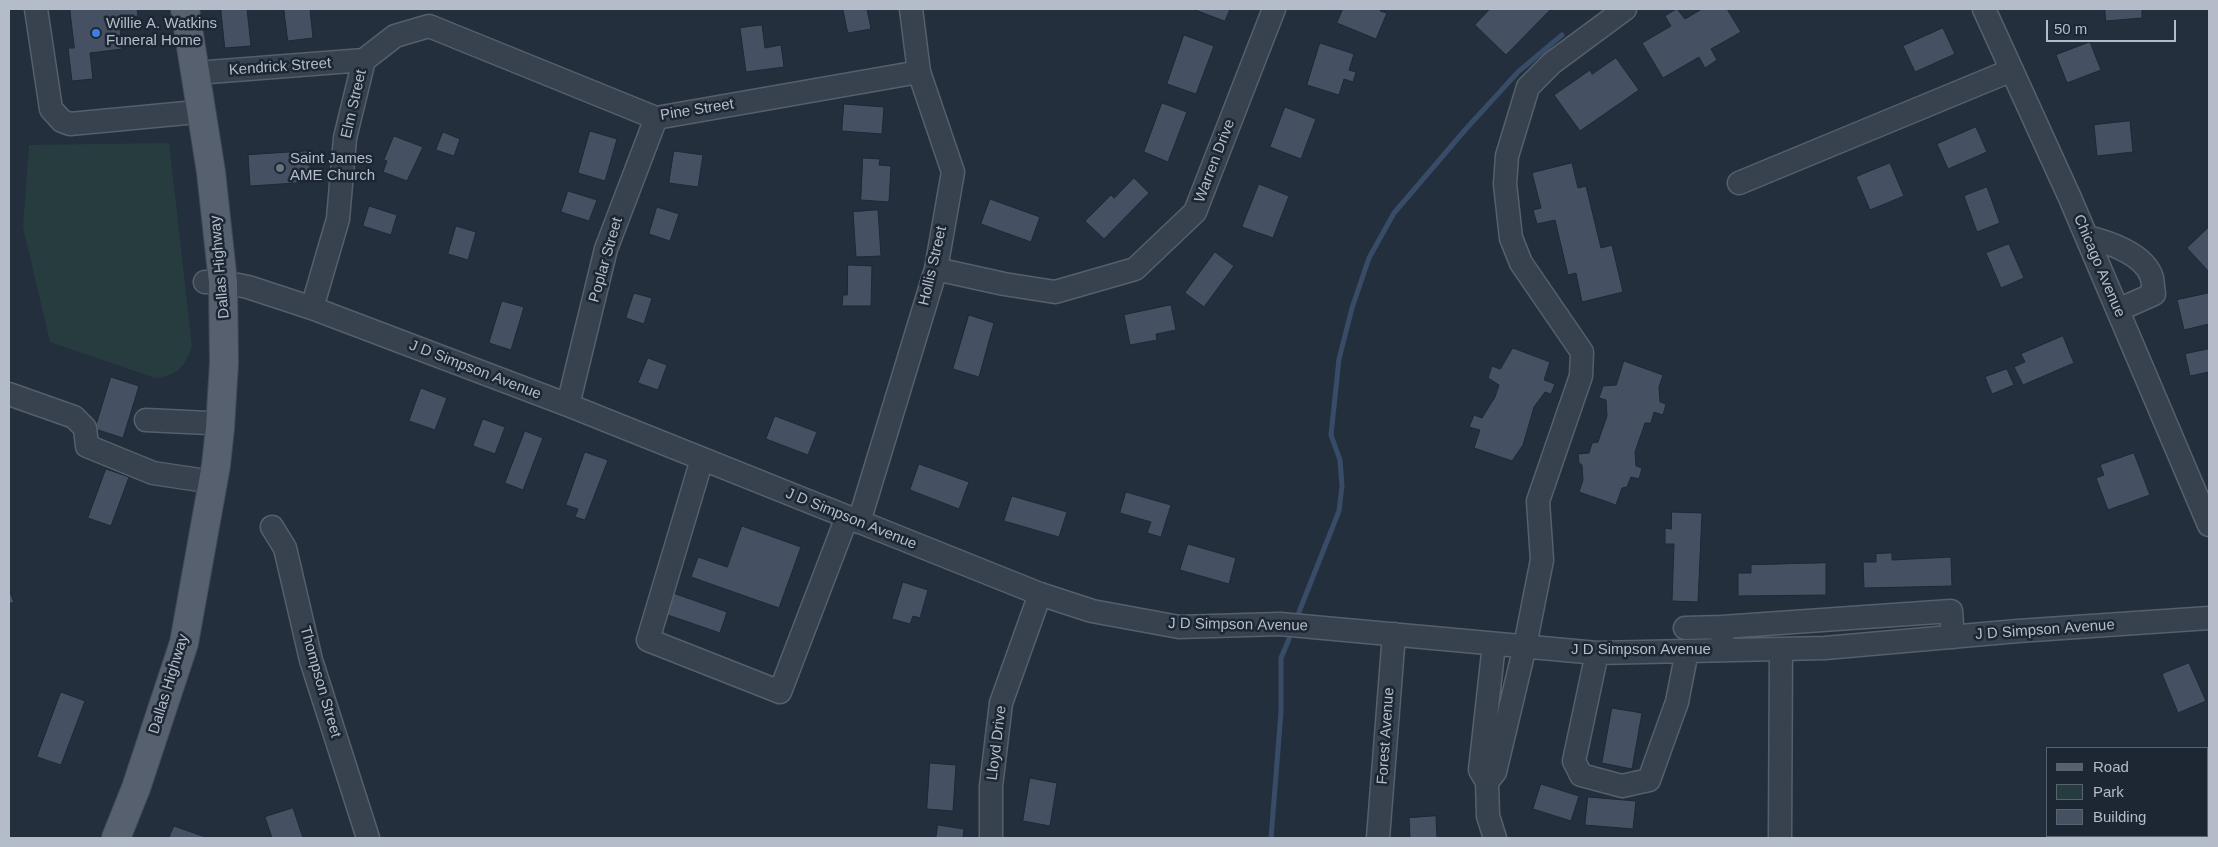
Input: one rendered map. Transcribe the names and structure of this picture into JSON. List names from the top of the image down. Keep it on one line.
{"streets":{"main road":["Dallas Highway"],"street":["Kendrick Street","Elm Street","Pine Street","Warren Drive","Poplar Street","Hollis Street","Chicago Avenue","J D Simpson Avenue","Thompson Street","Forest Avenue","Lloyd Drive"]},"crossings":[["Kendrick Street","Elm Street"],["Kendrick Street","Dallas Highway"],["Elm Street","Pine Street"],["Elm Street","J D Simpson Avenue"],["Pine Street","Poplar Street"],["Pine Street","Hollis Street"],["Warren Drive","Hollis Street"],["Poplar Street","J D Simpson Avenue"],["Hollis Street","J D Simpson Avenue"],["Dallas Highway","J D Simpson Avenue"],["J D Simpson Avenue","Forest Avenue"],["J D Simpson Avenue","Lloyd Drive"]],"places":["Willie A. Watkins Funeral Home","Saint James AME Church"],"legend":["Road","Park","Building"],"scale_bar":"50 m"}
